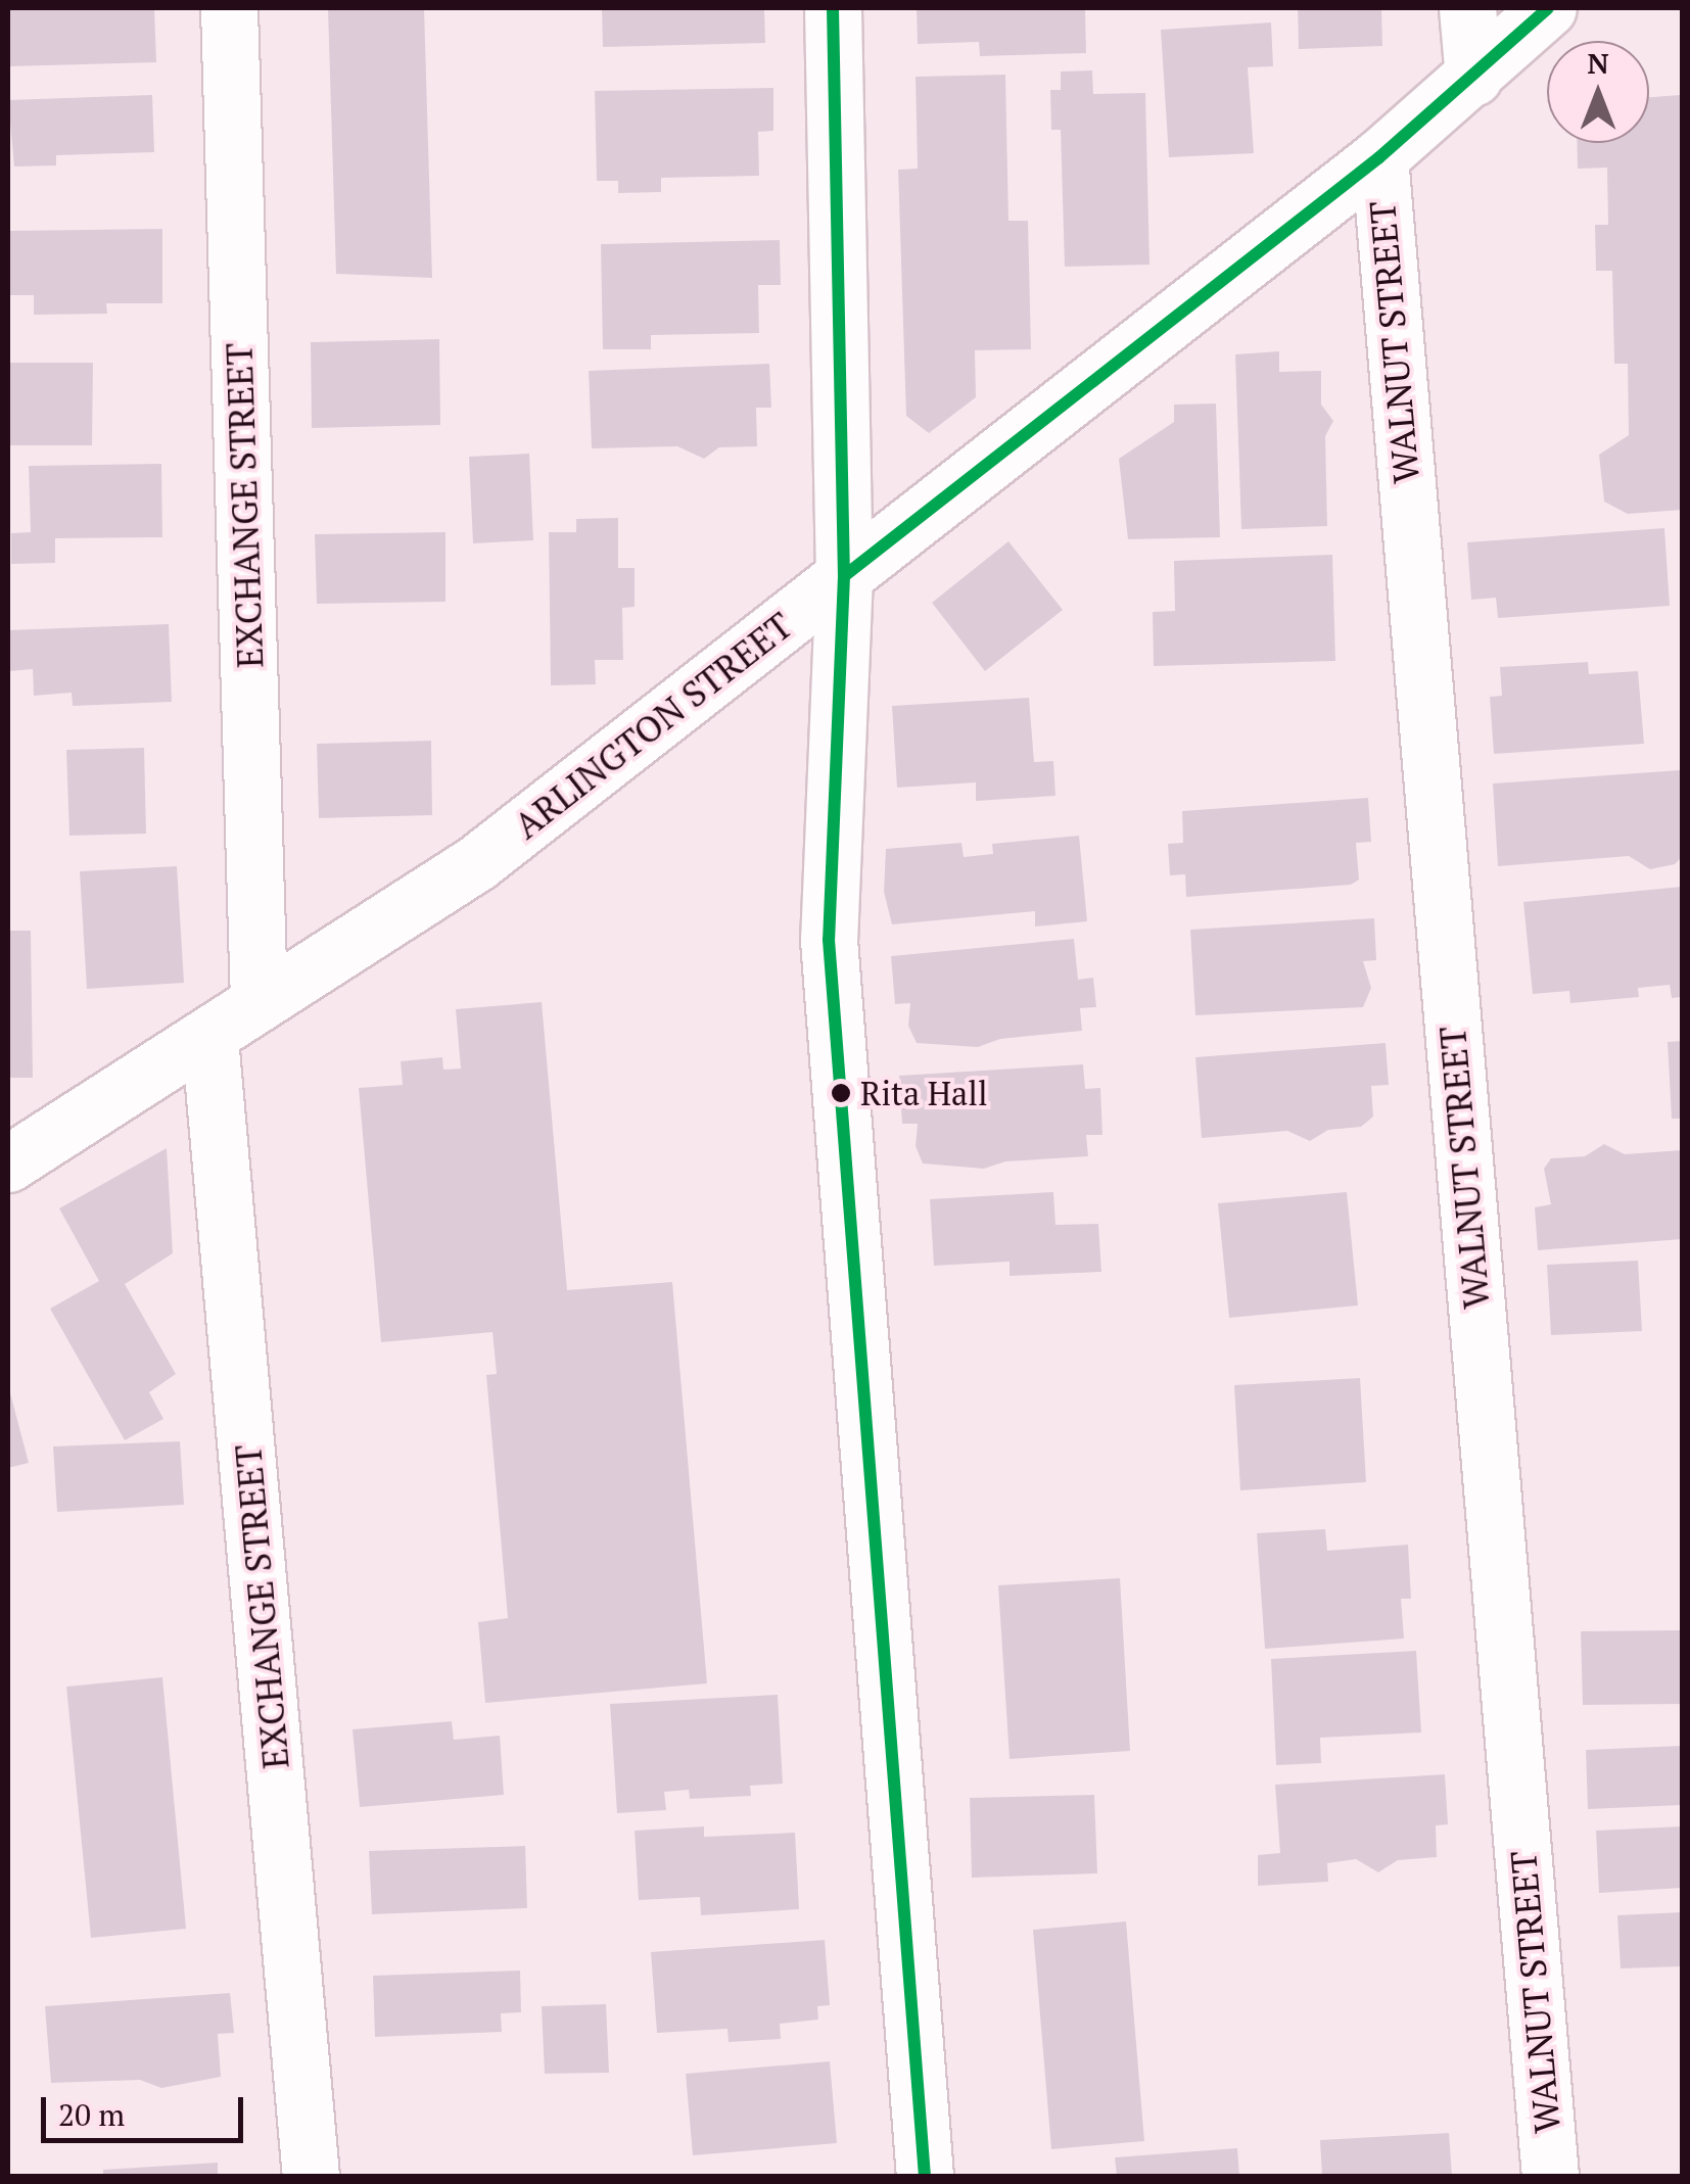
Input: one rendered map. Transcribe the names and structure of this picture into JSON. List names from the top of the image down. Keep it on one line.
{"streets":{"street":["WALNUT STREET","EXCHANGE STREET","ARLINGTON STREET"]},"crossings":[["WALNUT STREET","ARLINGTON STREET"],["EXCHANGE STREET","ARLINGTON STREET"]],"places":["Rita Hall"],"scale_bar":"20 m","north":"top"}
